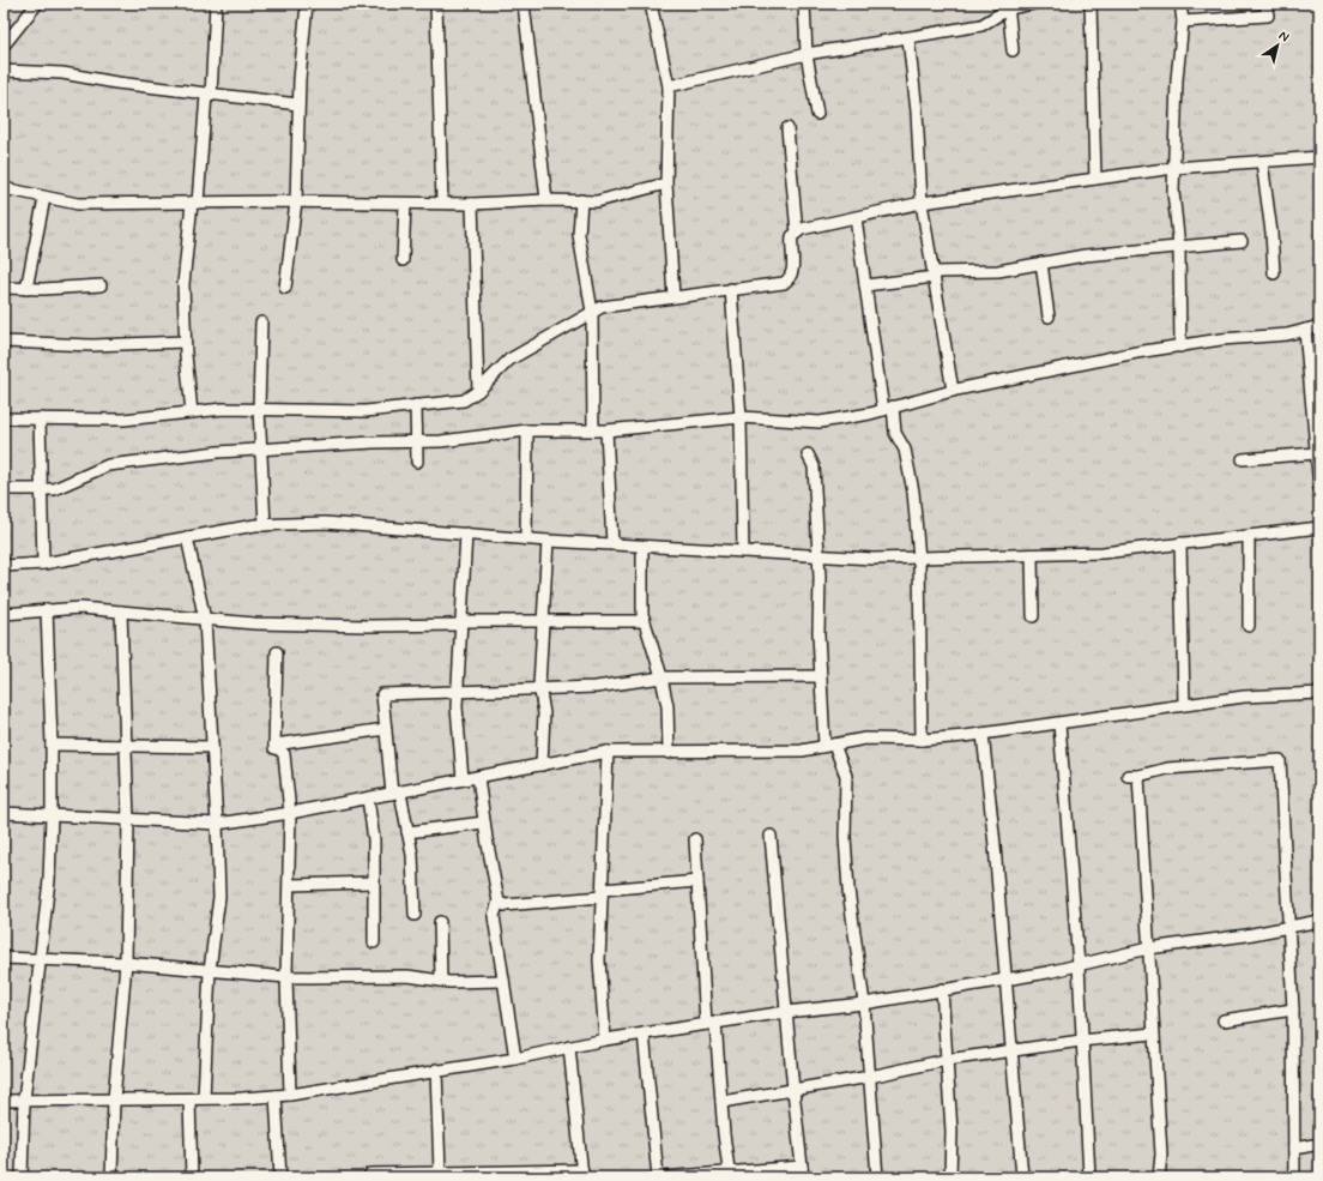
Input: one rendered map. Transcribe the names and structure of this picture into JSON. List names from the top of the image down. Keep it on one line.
{"north":"top right"}
